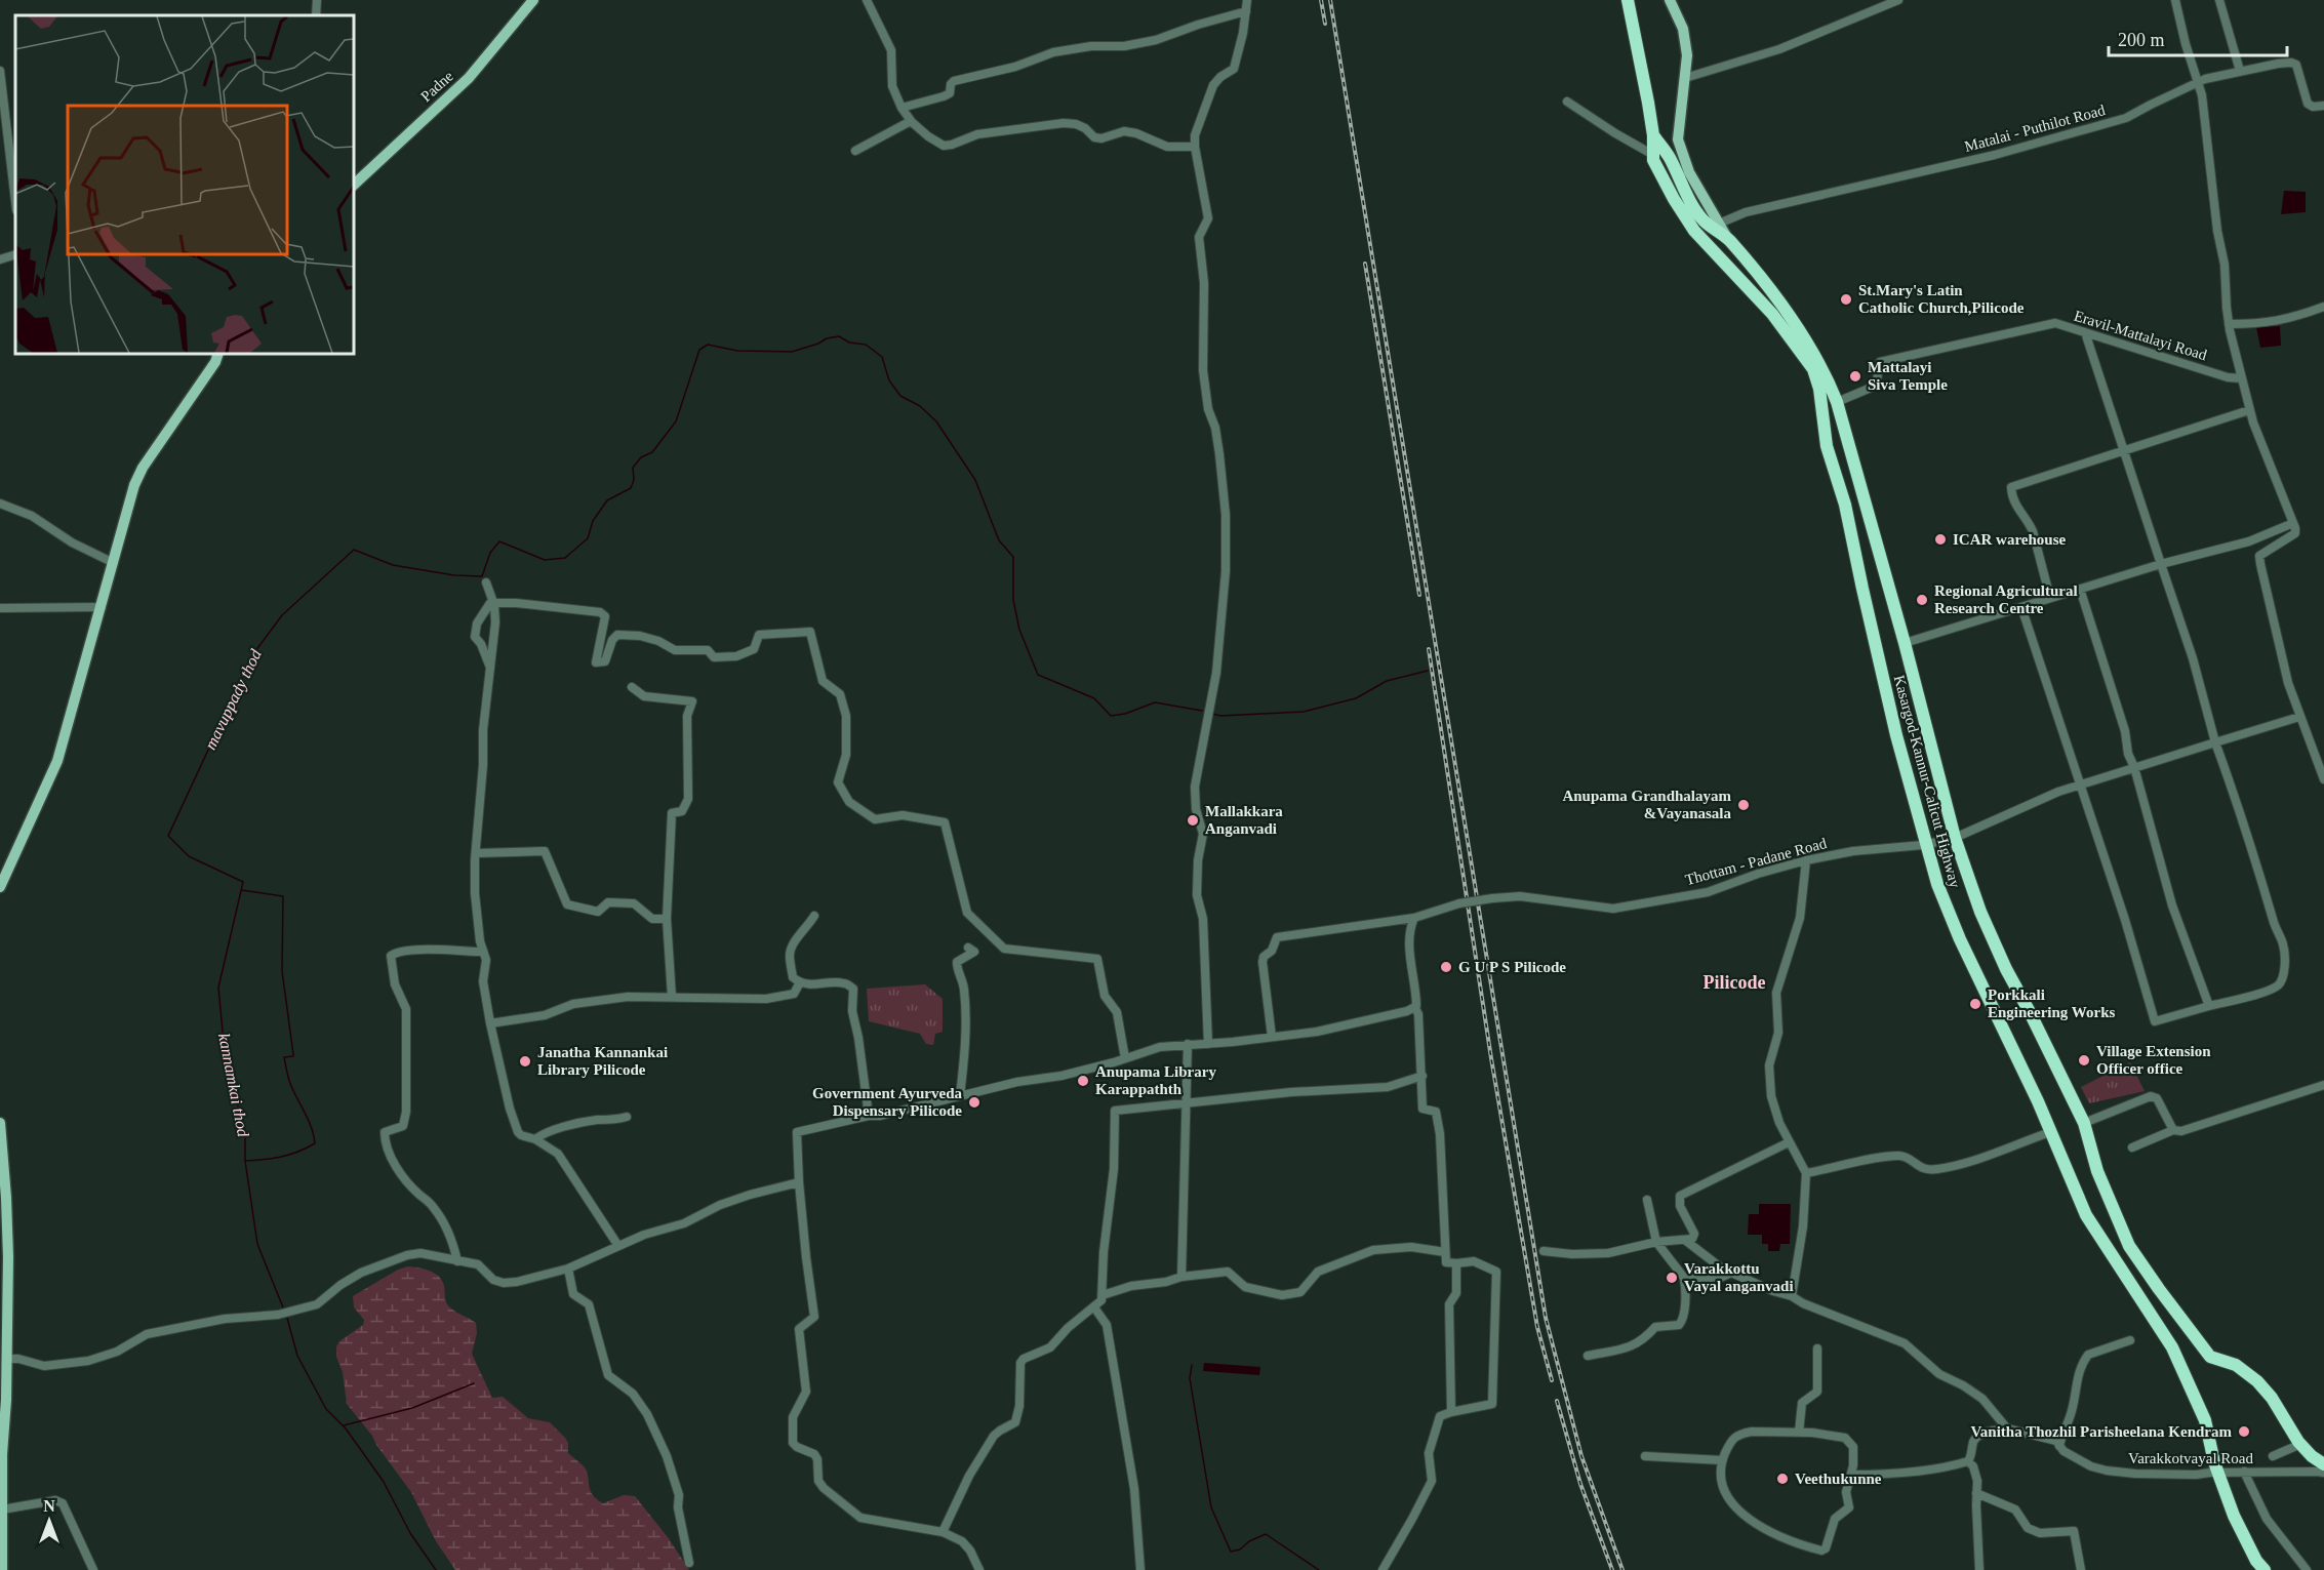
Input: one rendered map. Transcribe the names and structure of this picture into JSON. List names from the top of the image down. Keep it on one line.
{"streets":{"highway":["Kasargod-Kannur-Calicut Highway"],"main road":["Padne"],"street":["Matalai - Puthilot Road","Eravil-Mattalayi Road","Thottam - Padane Road","Varakkotvayal Road"]},"crossings":[["Matalai - Puthilot Road","Kasargod-Kannur-Calicut Highway"],["Eravil-Mattalayi Road","Kasargod-Kannur-Calicut Highway"],["Kasargod-Kannur-Calicut Highway","Thottam - Padane Road"],["Kasargod-Kannur-Calicut Highway","Varakkotvayal Road"]],"districts":["Pilicode"],"water":["mavuppady thod","kannamkai thod"],"places":["St.Mary's Latin Catholic Church,Pilicode","Mattalayi Siva Temple","ICAR warehouse","Regional Agricultural Research Centre","Anupama Grandhalayam &Vayanasala","Mallakkara Anganvadi","G U P S Pilicode","Porkkali Engineering Works","Village Extension Officer office","Janatha Kannankai Library Pilicode","Anupama Library Karappathth","Government Ayurveda Dispensary Pilicode","Varakkottu Vayal anganvadi","Vanitha Thozhil Parisheelana Kendram","Veethukunne"],"scale_bar":"200 m","north":"top"}
